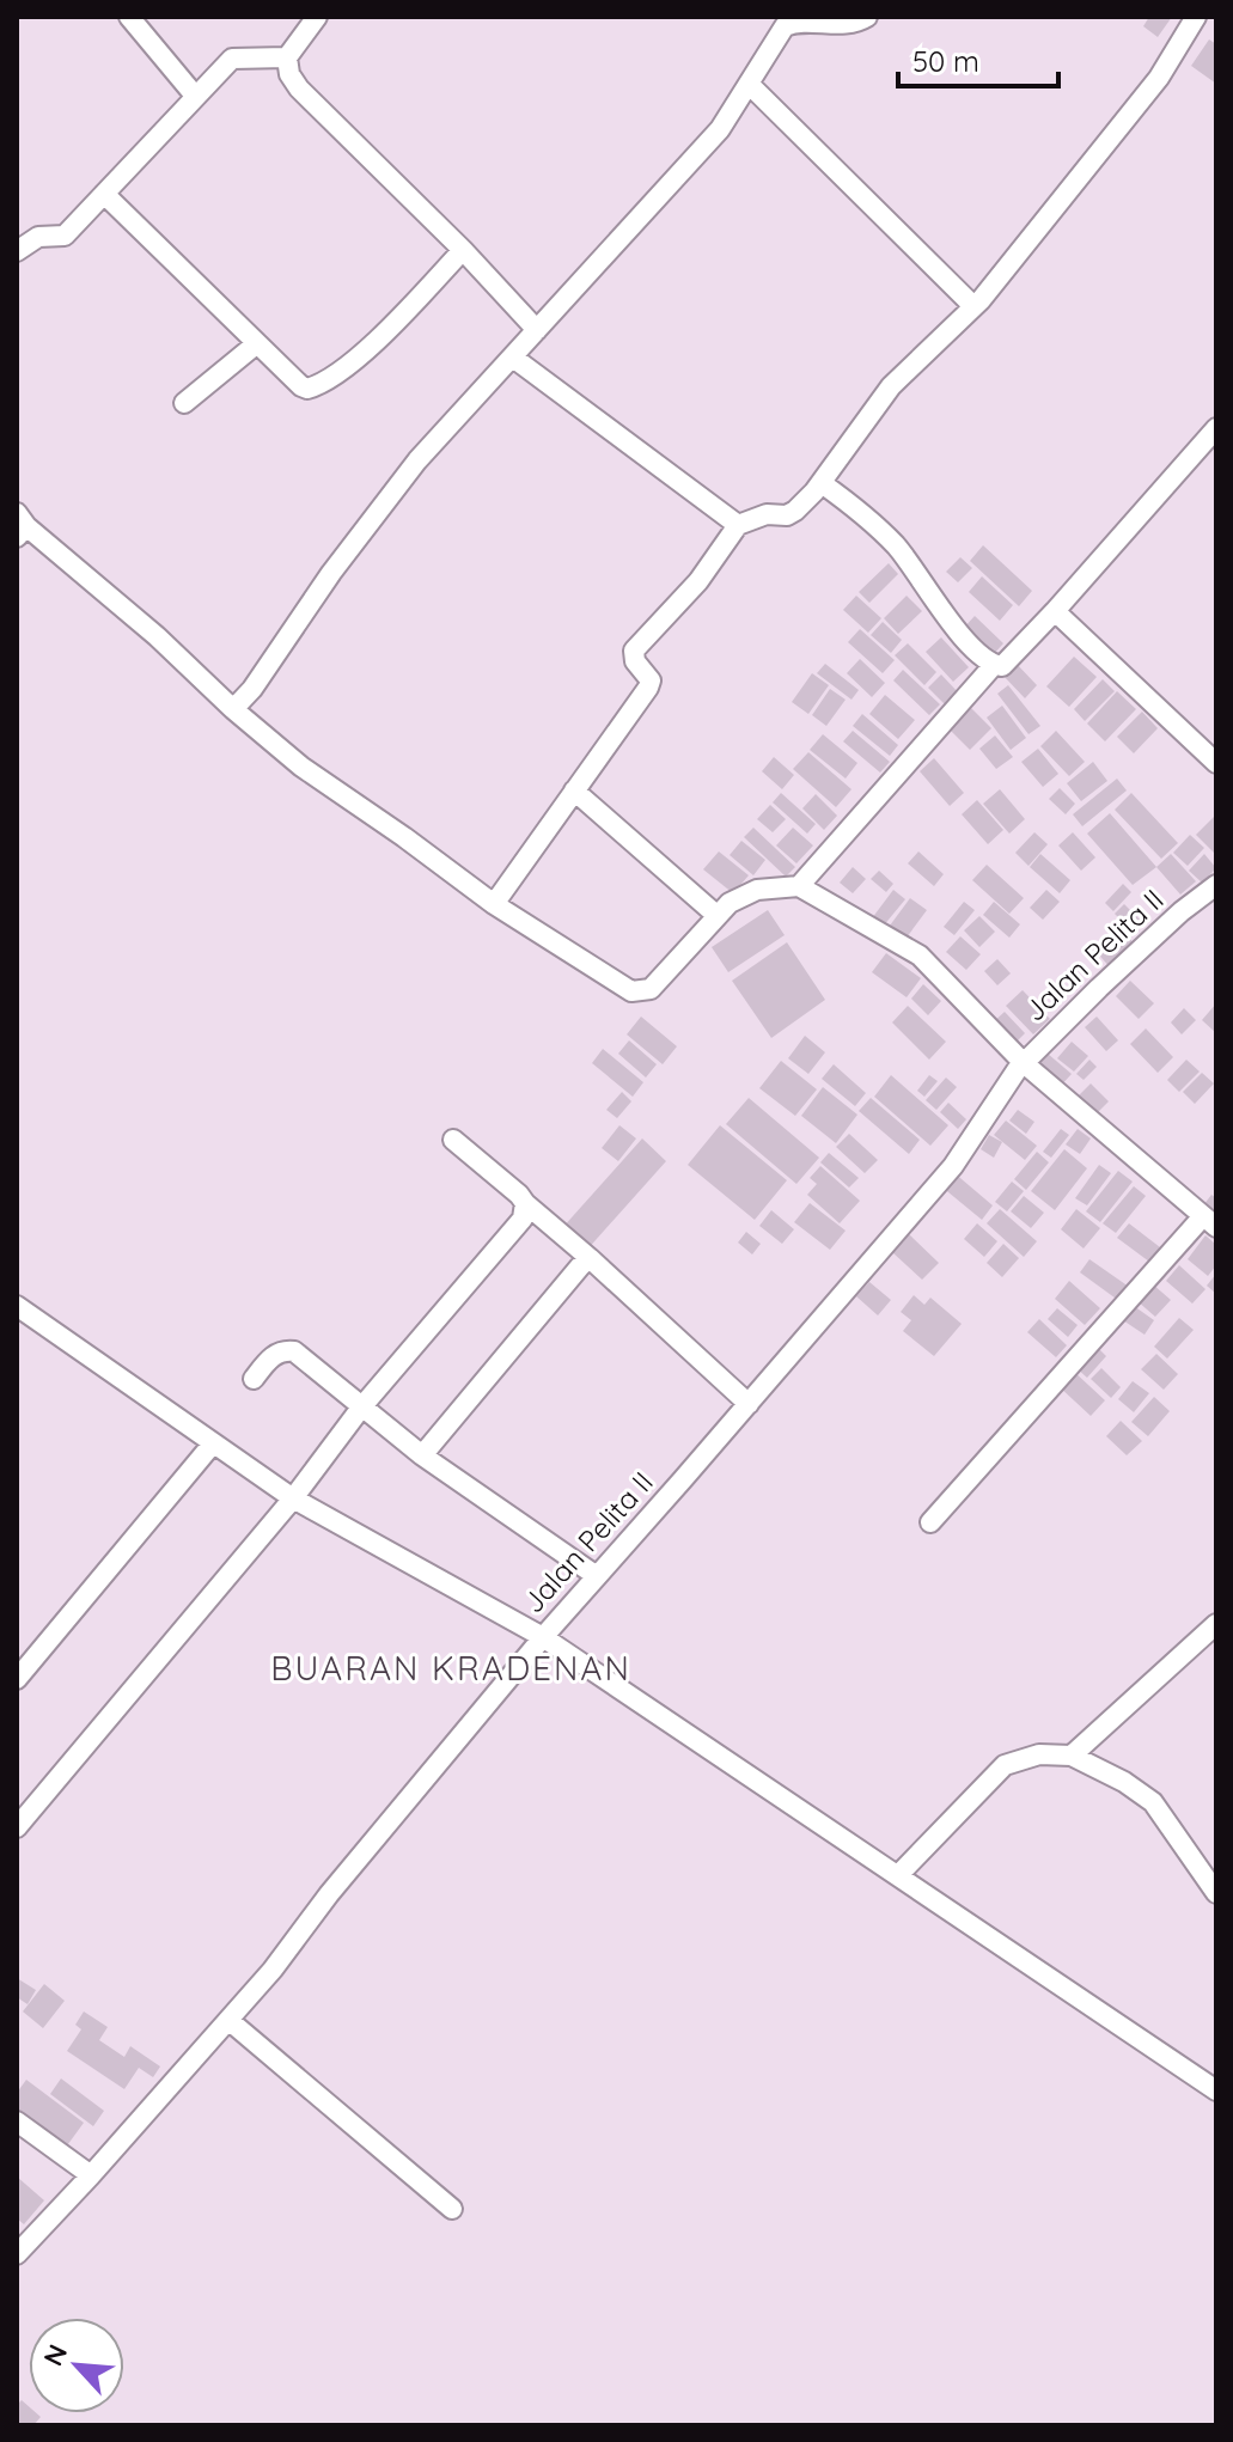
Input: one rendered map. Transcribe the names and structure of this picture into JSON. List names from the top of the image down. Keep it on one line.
{"streets":{"street":["Jalan Pelita II"]},"districts":["BUARAN KRADENAN"],"scale_bar":"50 m","north":"top left"}
